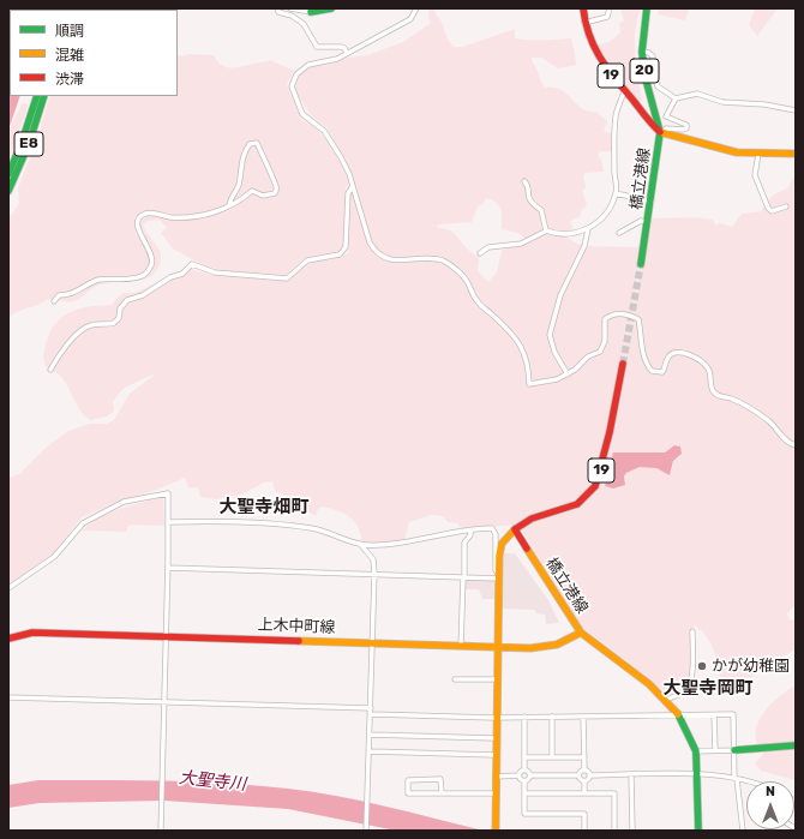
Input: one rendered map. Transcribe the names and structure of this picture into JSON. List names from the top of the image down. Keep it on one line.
{"streets":{"main road":["20","19","E8","橋立港線","上木中町線"]},"crossings":[["20","橋立港線"],["19","橋立港線"],["橋立港線","上木中町線"]],"districts":["大聖寺畑町","大聖寺岡町"],"water":["大聖寺川"],"places":["かが幼稚園"],"legend":["順調","混雑","渋滞"],"north":"top"}
